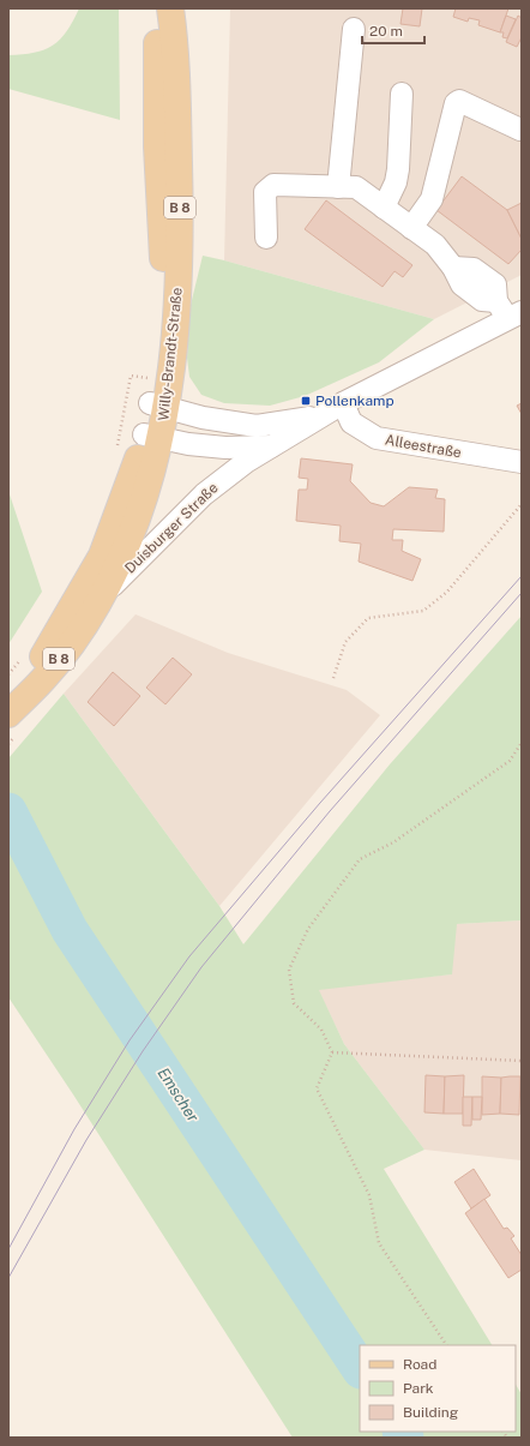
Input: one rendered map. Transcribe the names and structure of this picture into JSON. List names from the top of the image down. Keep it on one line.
{"streets":{"main road":["B 8","Willy-Brandt-Straße"],"street":["Alleestraße","Duisburger Straße"]},"crossings":[["Willy-Brandt-Straße","Duisburger Straße"],["Alleestraße","Duisburger Straße"]],"water":["Emscher"],"places":{"transit":["Pollenkamp"]},"legend":["Road","Park","Building"],"scale_bar":"20 m"}
